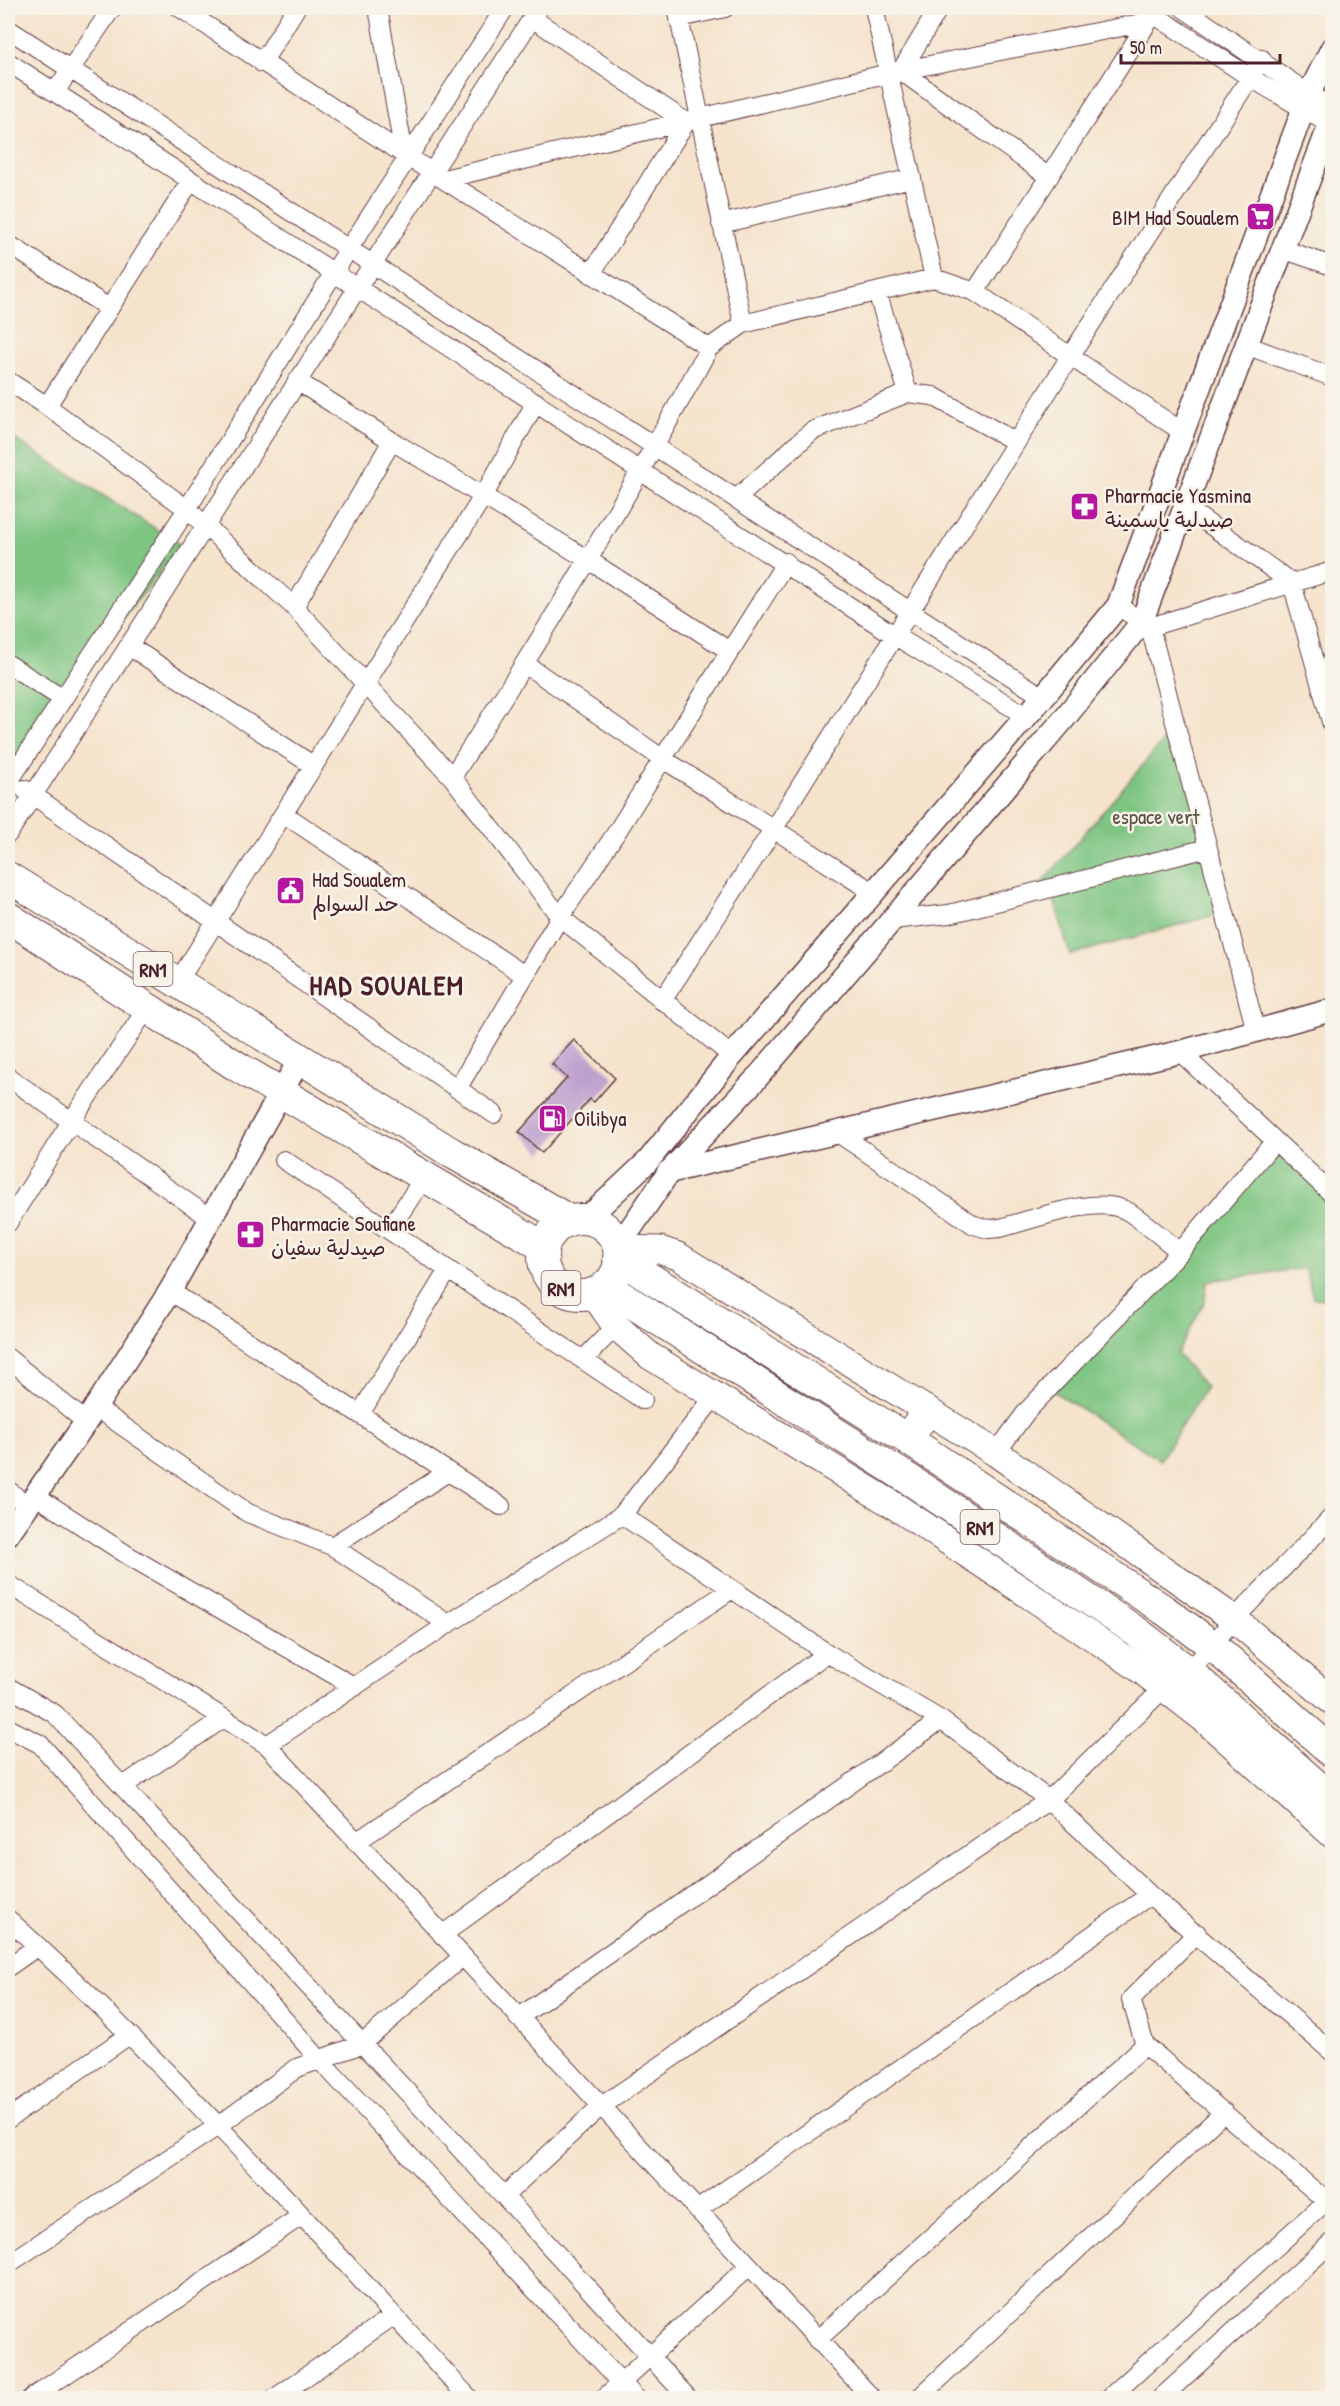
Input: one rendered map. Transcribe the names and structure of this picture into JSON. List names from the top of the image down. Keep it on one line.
{"streets":{"main road":["RN1"]},"districts":["HAD SOUALEM"],"parks":["espace vert"],"places":{"supermarket":["BIM Had Soualem"],"pharmacy":["Pharmacie Yasmina صيدلية ياسمينة","Pharmacie Soufiane صيدلية سفيان"],"public building":["Had Soualem حد السوالم"],"fuel station":["Oilibya"]},"scale_bar":"50 m"}
